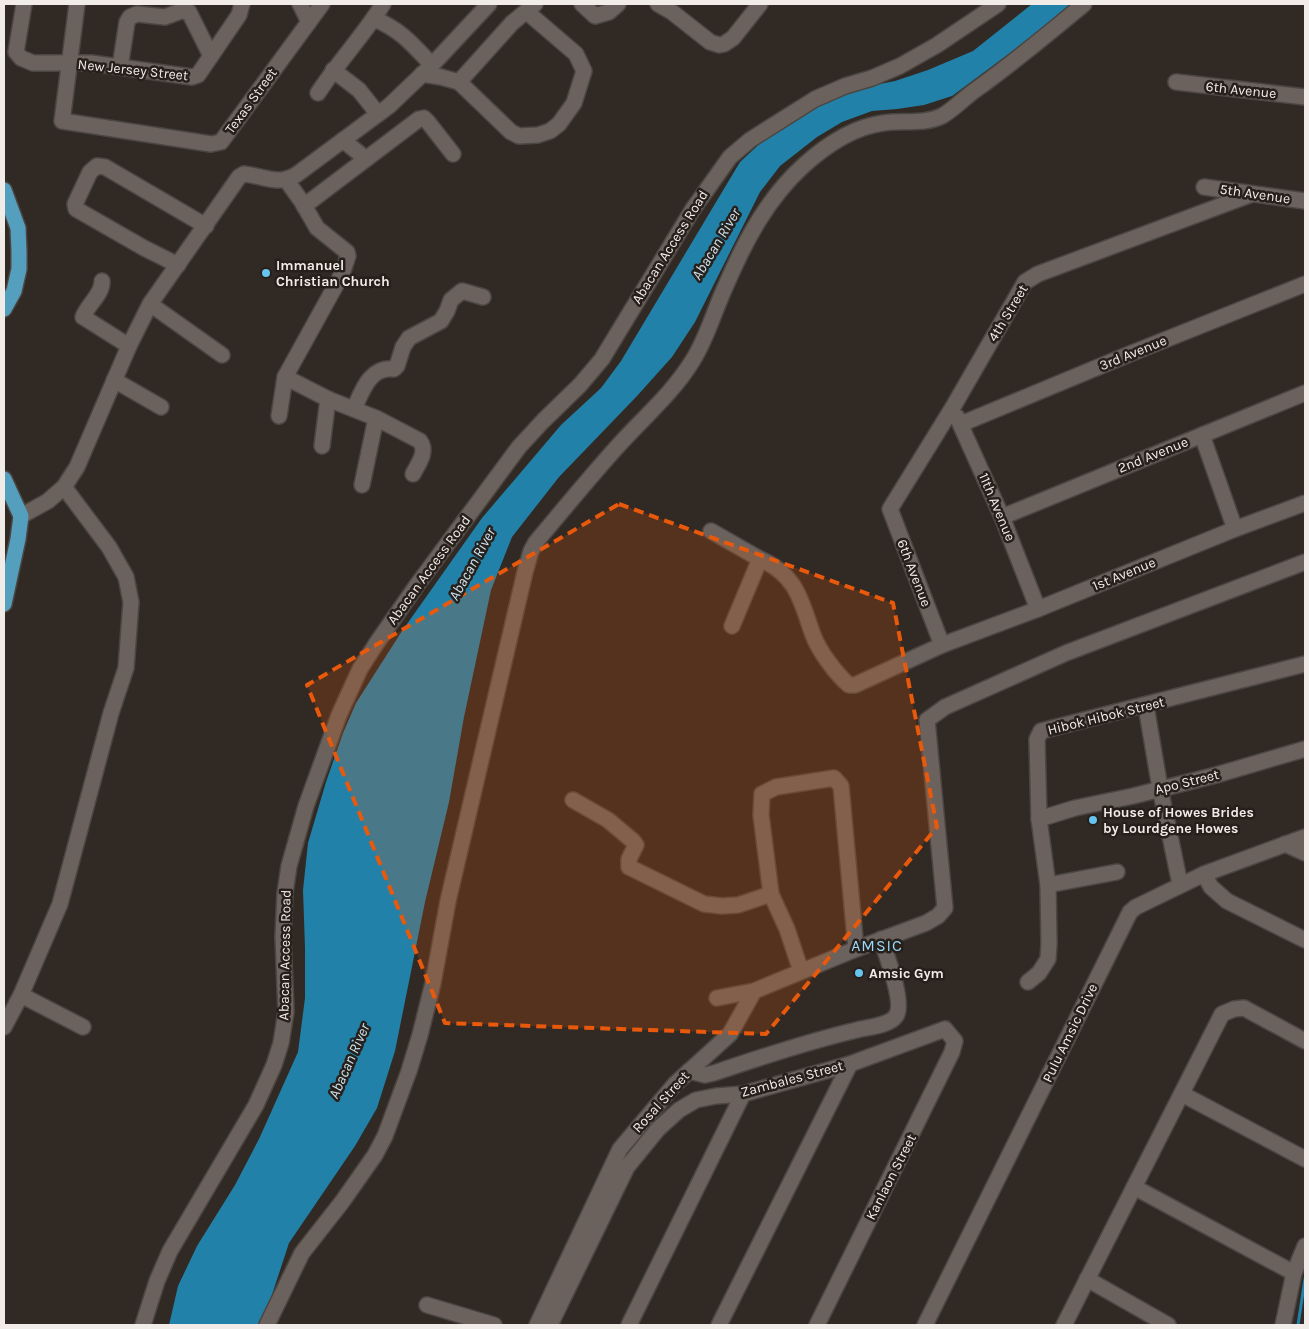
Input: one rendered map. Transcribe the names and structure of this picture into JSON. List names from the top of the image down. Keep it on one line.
{"streets":{"street":["New Jersey Street","6th Avenue","Texas Street","5th Avenue","Abacan Access Road","4th Street","3rd Avenue","2nd Avenue","11th Avenue","1st Avenue","Hibok Hibok Street","Apo Street","Pulu Amsic Drive","Zambales Street","Rosal Street","Kanlaon Street"]},"crossings":[["New Jersey Street","Texas Street"],["6th Avenue","4th Street"],["6th Avenue","1st Avenue"],["5th Avenue","4th Street"],["4th Street","11th Avenue"],["3rd Avenue","11th Avenue"],["2nd Avenue","11th Avenue"],["11th Avenue","1st Avenue"],["Hibok Hibok Street","Apo Street"],["Zambales Street","Kanlaon Street"]],"districts":["AMSIC"],"water":["Abacan River"],"places":["Immanuel Christian Church","House of Howes Brides by Lourdgene Howes","Amsic Gym"]}
